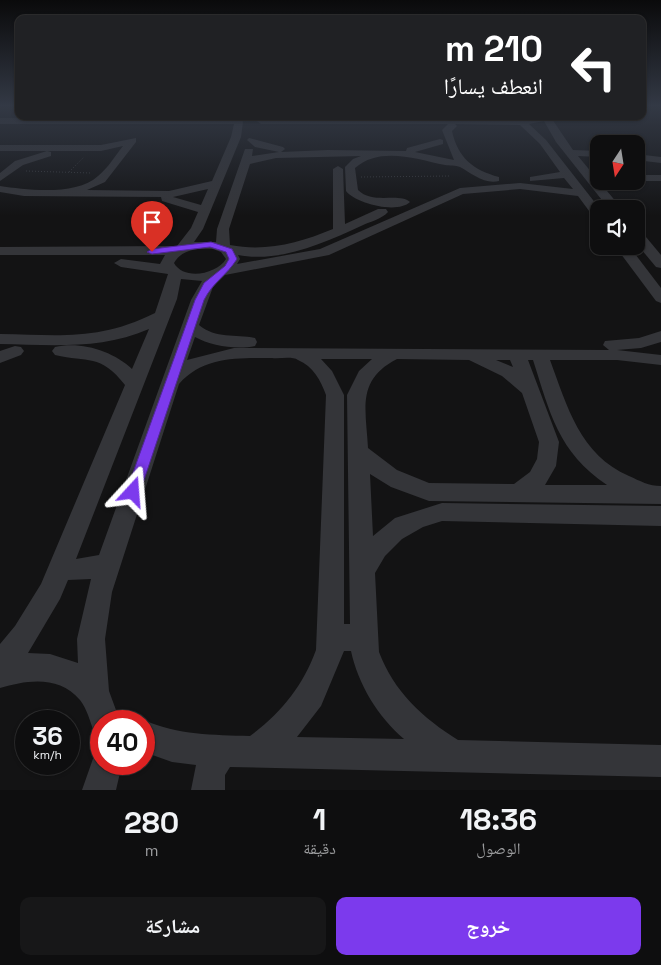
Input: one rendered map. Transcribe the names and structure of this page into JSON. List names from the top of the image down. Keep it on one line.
{"north":"bottom","page":{"turn":["210 m","انعطف يسارًا"],"speed":"36 km/h","limit":"40","eta":["18:36","الوصول","1","دقيقة","280","m"],"buttons":["خروج","مشاركة"]}}
